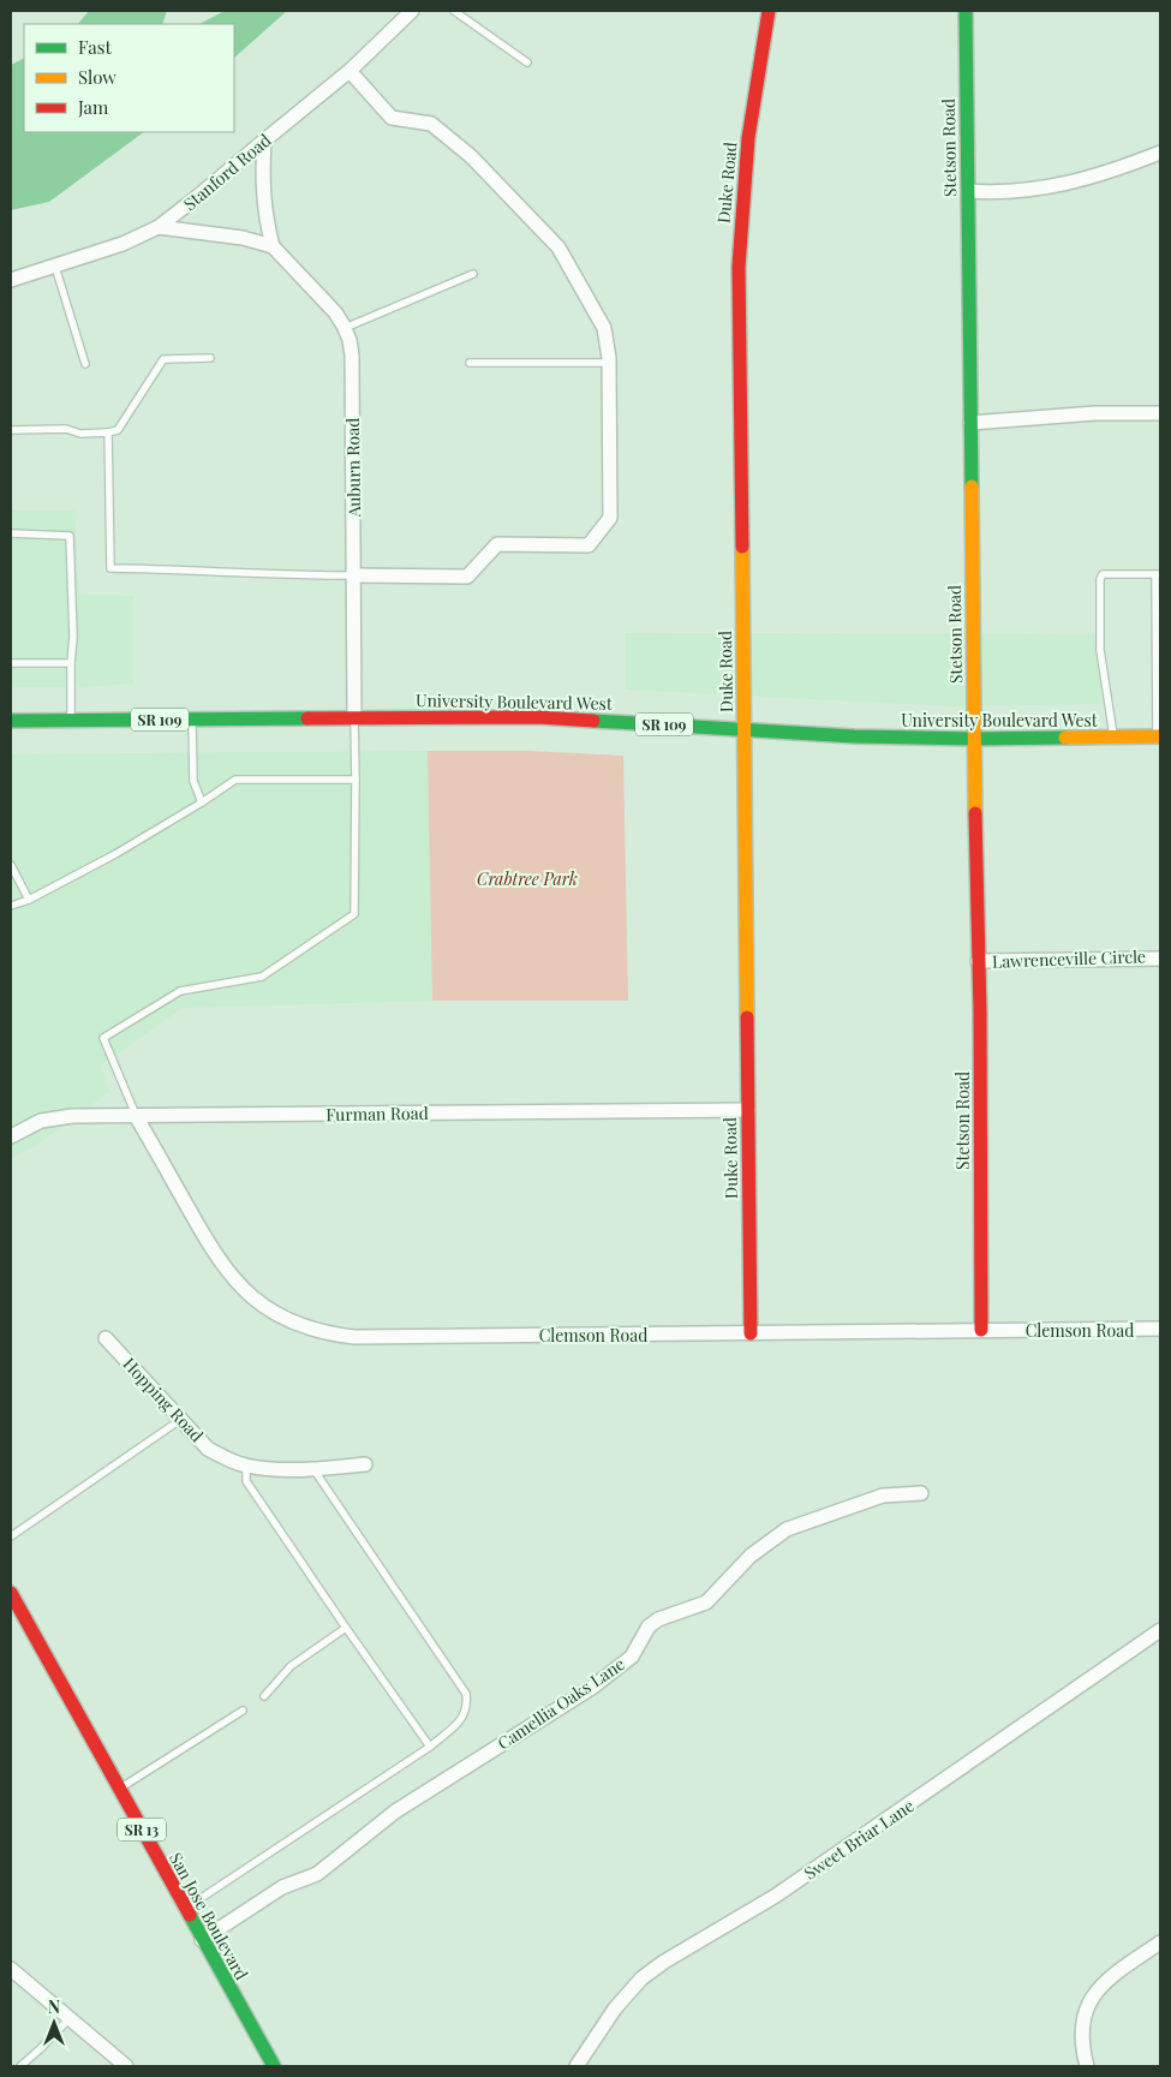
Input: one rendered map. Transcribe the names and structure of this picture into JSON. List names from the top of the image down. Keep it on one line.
{"streets":{"street":["Stetson Road","Stanford Road","Duke Road","Auburn Road","University Boulevard West","SR 109","Lawrenceville Circle","Furman Road","Clemson Road","Hopping Road","Camellia Oaks Lane","SR 13","Sweet Briar Lane","San Jose Boulevard"]},"crossings":[["Stetson Road","University Boulevard West"],["Stetson Road","Lawrenceville Circle"],["Stetson Road","Clemson Road"],["Stanford Road","Auburn Road"],["Duke Road","University Boulevard West"],["Duke Road","Furman Road"],["Duke Road","Clemson Road"],["Auburn Road","University Boulevard West"],["Furman Road","Clemson Road"],["Camellia Oaks Lane","San Jose Boulevard"]],"parks":["Crabtree Park"],"legend":["Fast","Slow","Jam"],"north":"top"}
